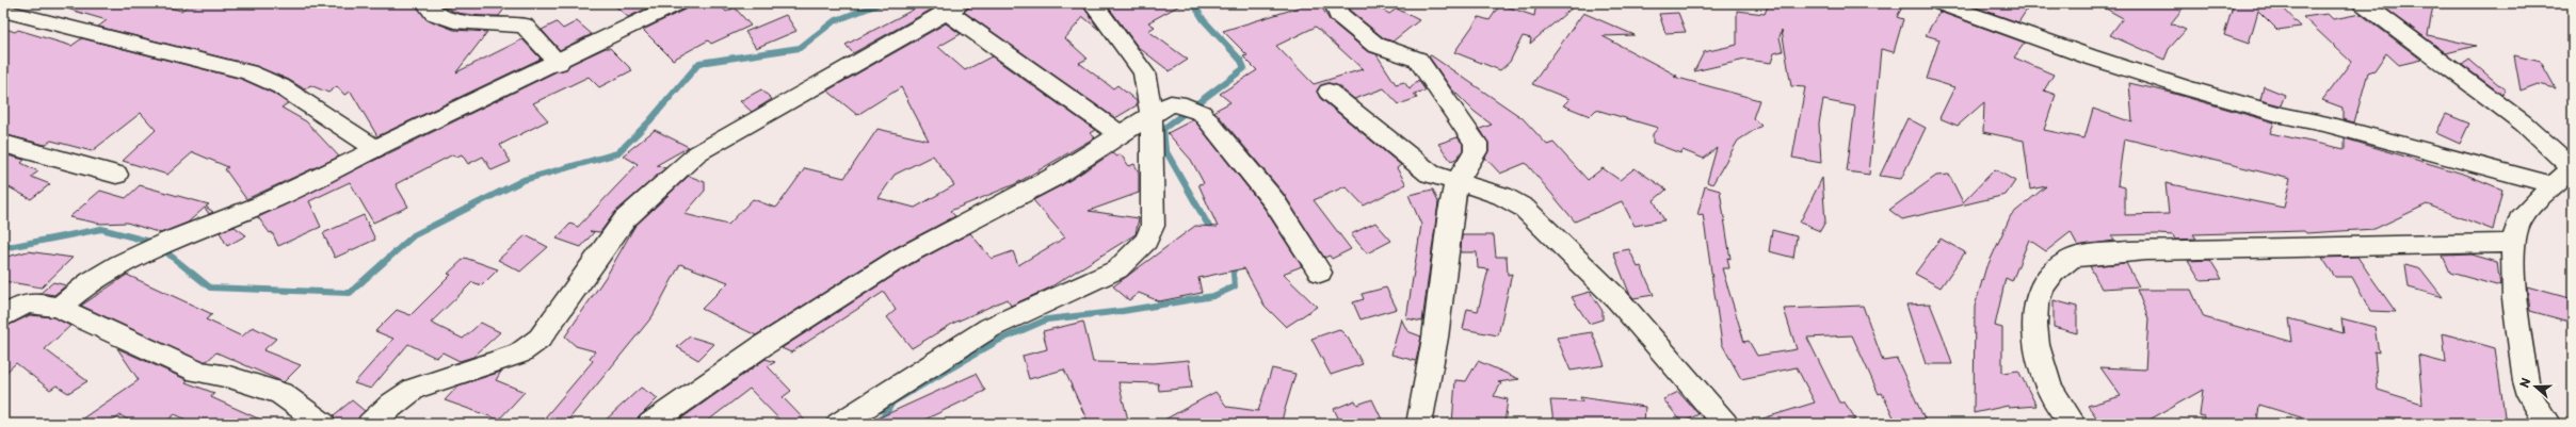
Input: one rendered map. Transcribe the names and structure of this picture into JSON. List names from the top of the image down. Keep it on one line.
{"north":"left"}
